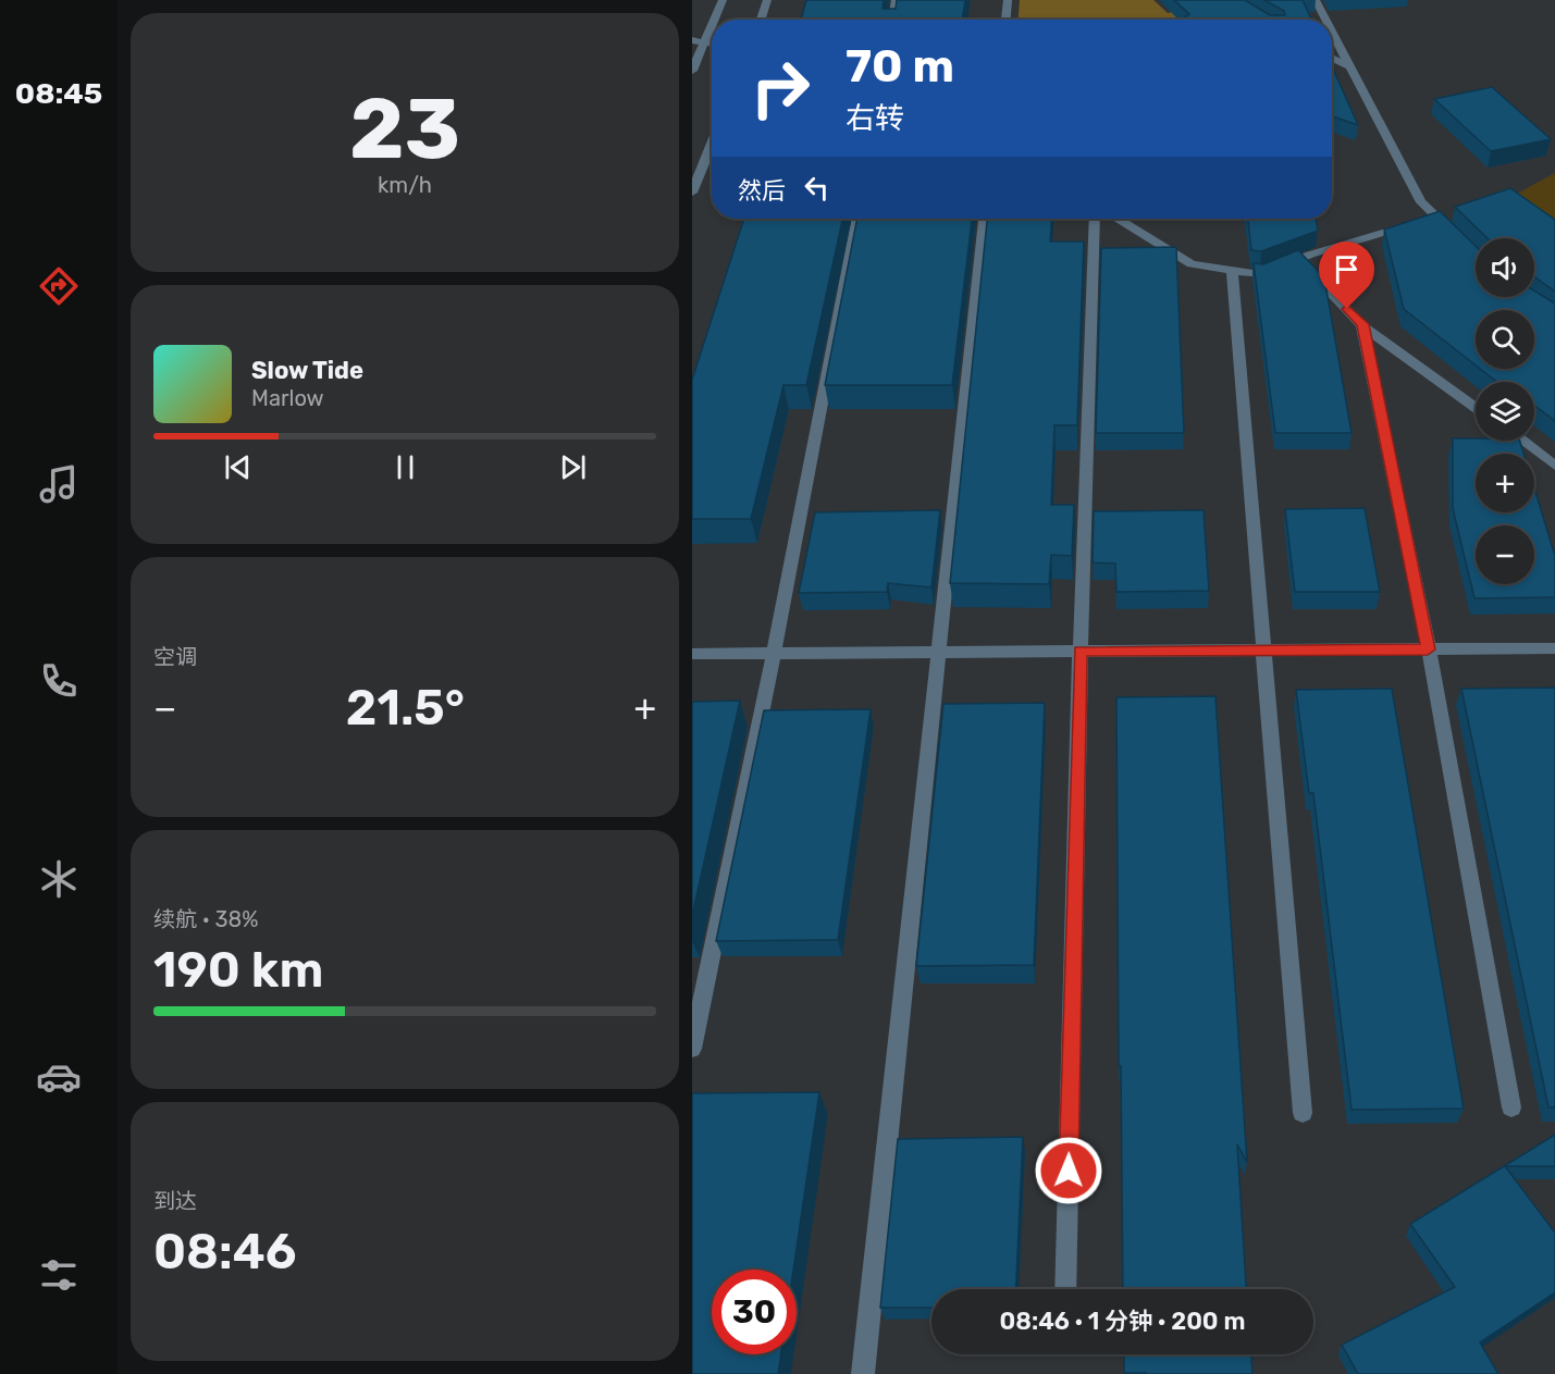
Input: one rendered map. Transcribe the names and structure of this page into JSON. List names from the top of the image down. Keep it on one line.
{"page":{"tabs":"08:45","tile":[["23","km/h"],"空调",["续航 · 38%","190 km"],["到达","08:46"]],"turn":["70 m","右转"],"then":"然后","map_buttons":["+","−"],"song":["Slow Tide","Marlow"],"heat":["−","21.5°","+"],"limit":"30","trip":"08:46 · 1 分钟 · 200 m"}}
